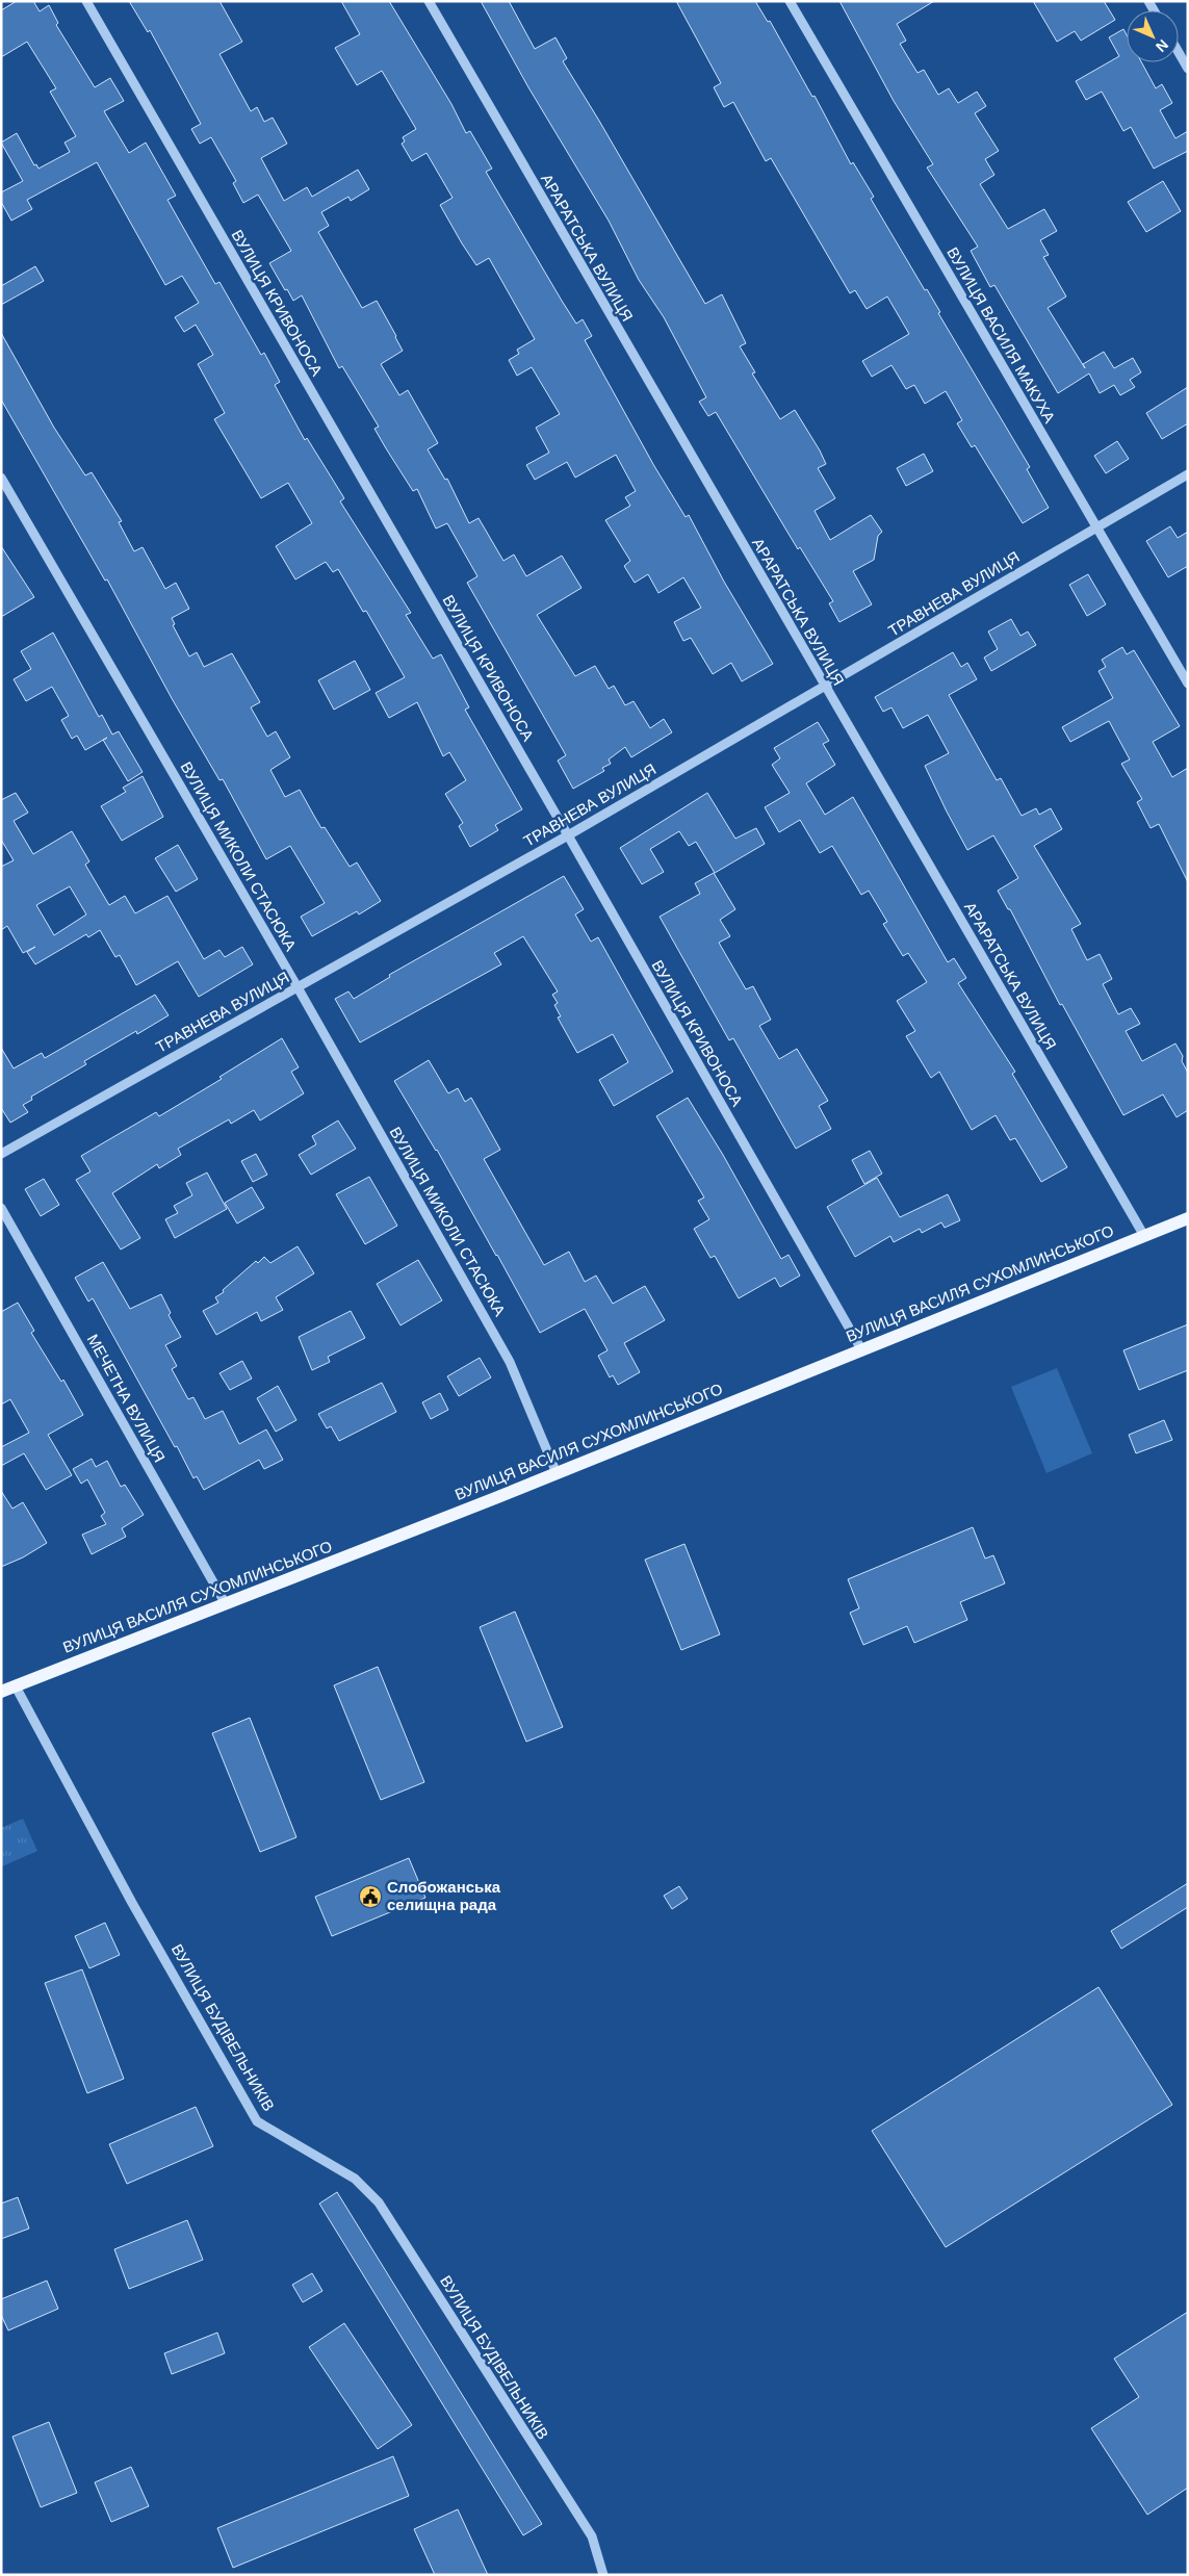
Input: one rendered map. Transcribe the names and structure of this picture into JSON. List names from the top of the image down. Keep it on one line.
{"streets":{"main road":["ВУЛИЦЯ ВАСИЛЯ СУХОМЛИНСЬКОГО"],"street":["АРАРАТСЬКА ВУЛИЦЯ","ВУЛИЦЯ КРИВОНОСА","ВУЛИЦЯ ВАСИЛЯ МАКУХА","ТРАВНЕВА ВУЛИЦЯ","ВУЛИЦЯ МИКОЛИ СТАСЮКА","МЕЧЕТНА ВУЛИЦЯ","ВУЛИЦЯ БУДІВЕЛЬНИКІВ"]},"crossings":[["АРАРАТСЬКА ВУЛИЦЯ","ТРАВНЕВА ВУЛИЦЯ"],["АРАРАТСЬКА ВУЛИЦЯ","ВУЛИЦЯ ВАСИЛЯ СУХОМЛИНСЬКОГО"],["ВУЛИЦЯ КРИВОНОСА","ТРАВНЕВА ВУЛИЦЯ"],["ВУЛИЦЯ КРИВОНОСА","ВУЛИЦЯ ВАСИЛЯ СУХОМЛИНСЬКОГО"],["ВУЛИЦЯ ВАСИЛЯ МАКУХА","ТРАВНЕВА ВУЛИЦЯ"],["ТРАВНЕВА ВУЛИЦЯ","ВУЛИЦЯ МИКОЛИ СТАСЮКА"],["ВУЛИЦЯ МИКОЛИ СТАСЮКА","ВУЛИЦЯ ВАСИЛЯ СУХОМЛИНСЬКОГО"],["ВУЛИЦЯ ВАСИЛЯ СУХОМЛИНСЬКОГО","МЕЧЕТНА ВУЛИЦЯ"],["ВУЛИЦЯ ВАСИЛЯ СУХОМЛИНСЬКОГО","ВУЛИЦЯ БУДІВЕЛЬНИКІВ"]],"places":{"public building":["Слобожанська селищна рада"]},"north":"bottom right"}
